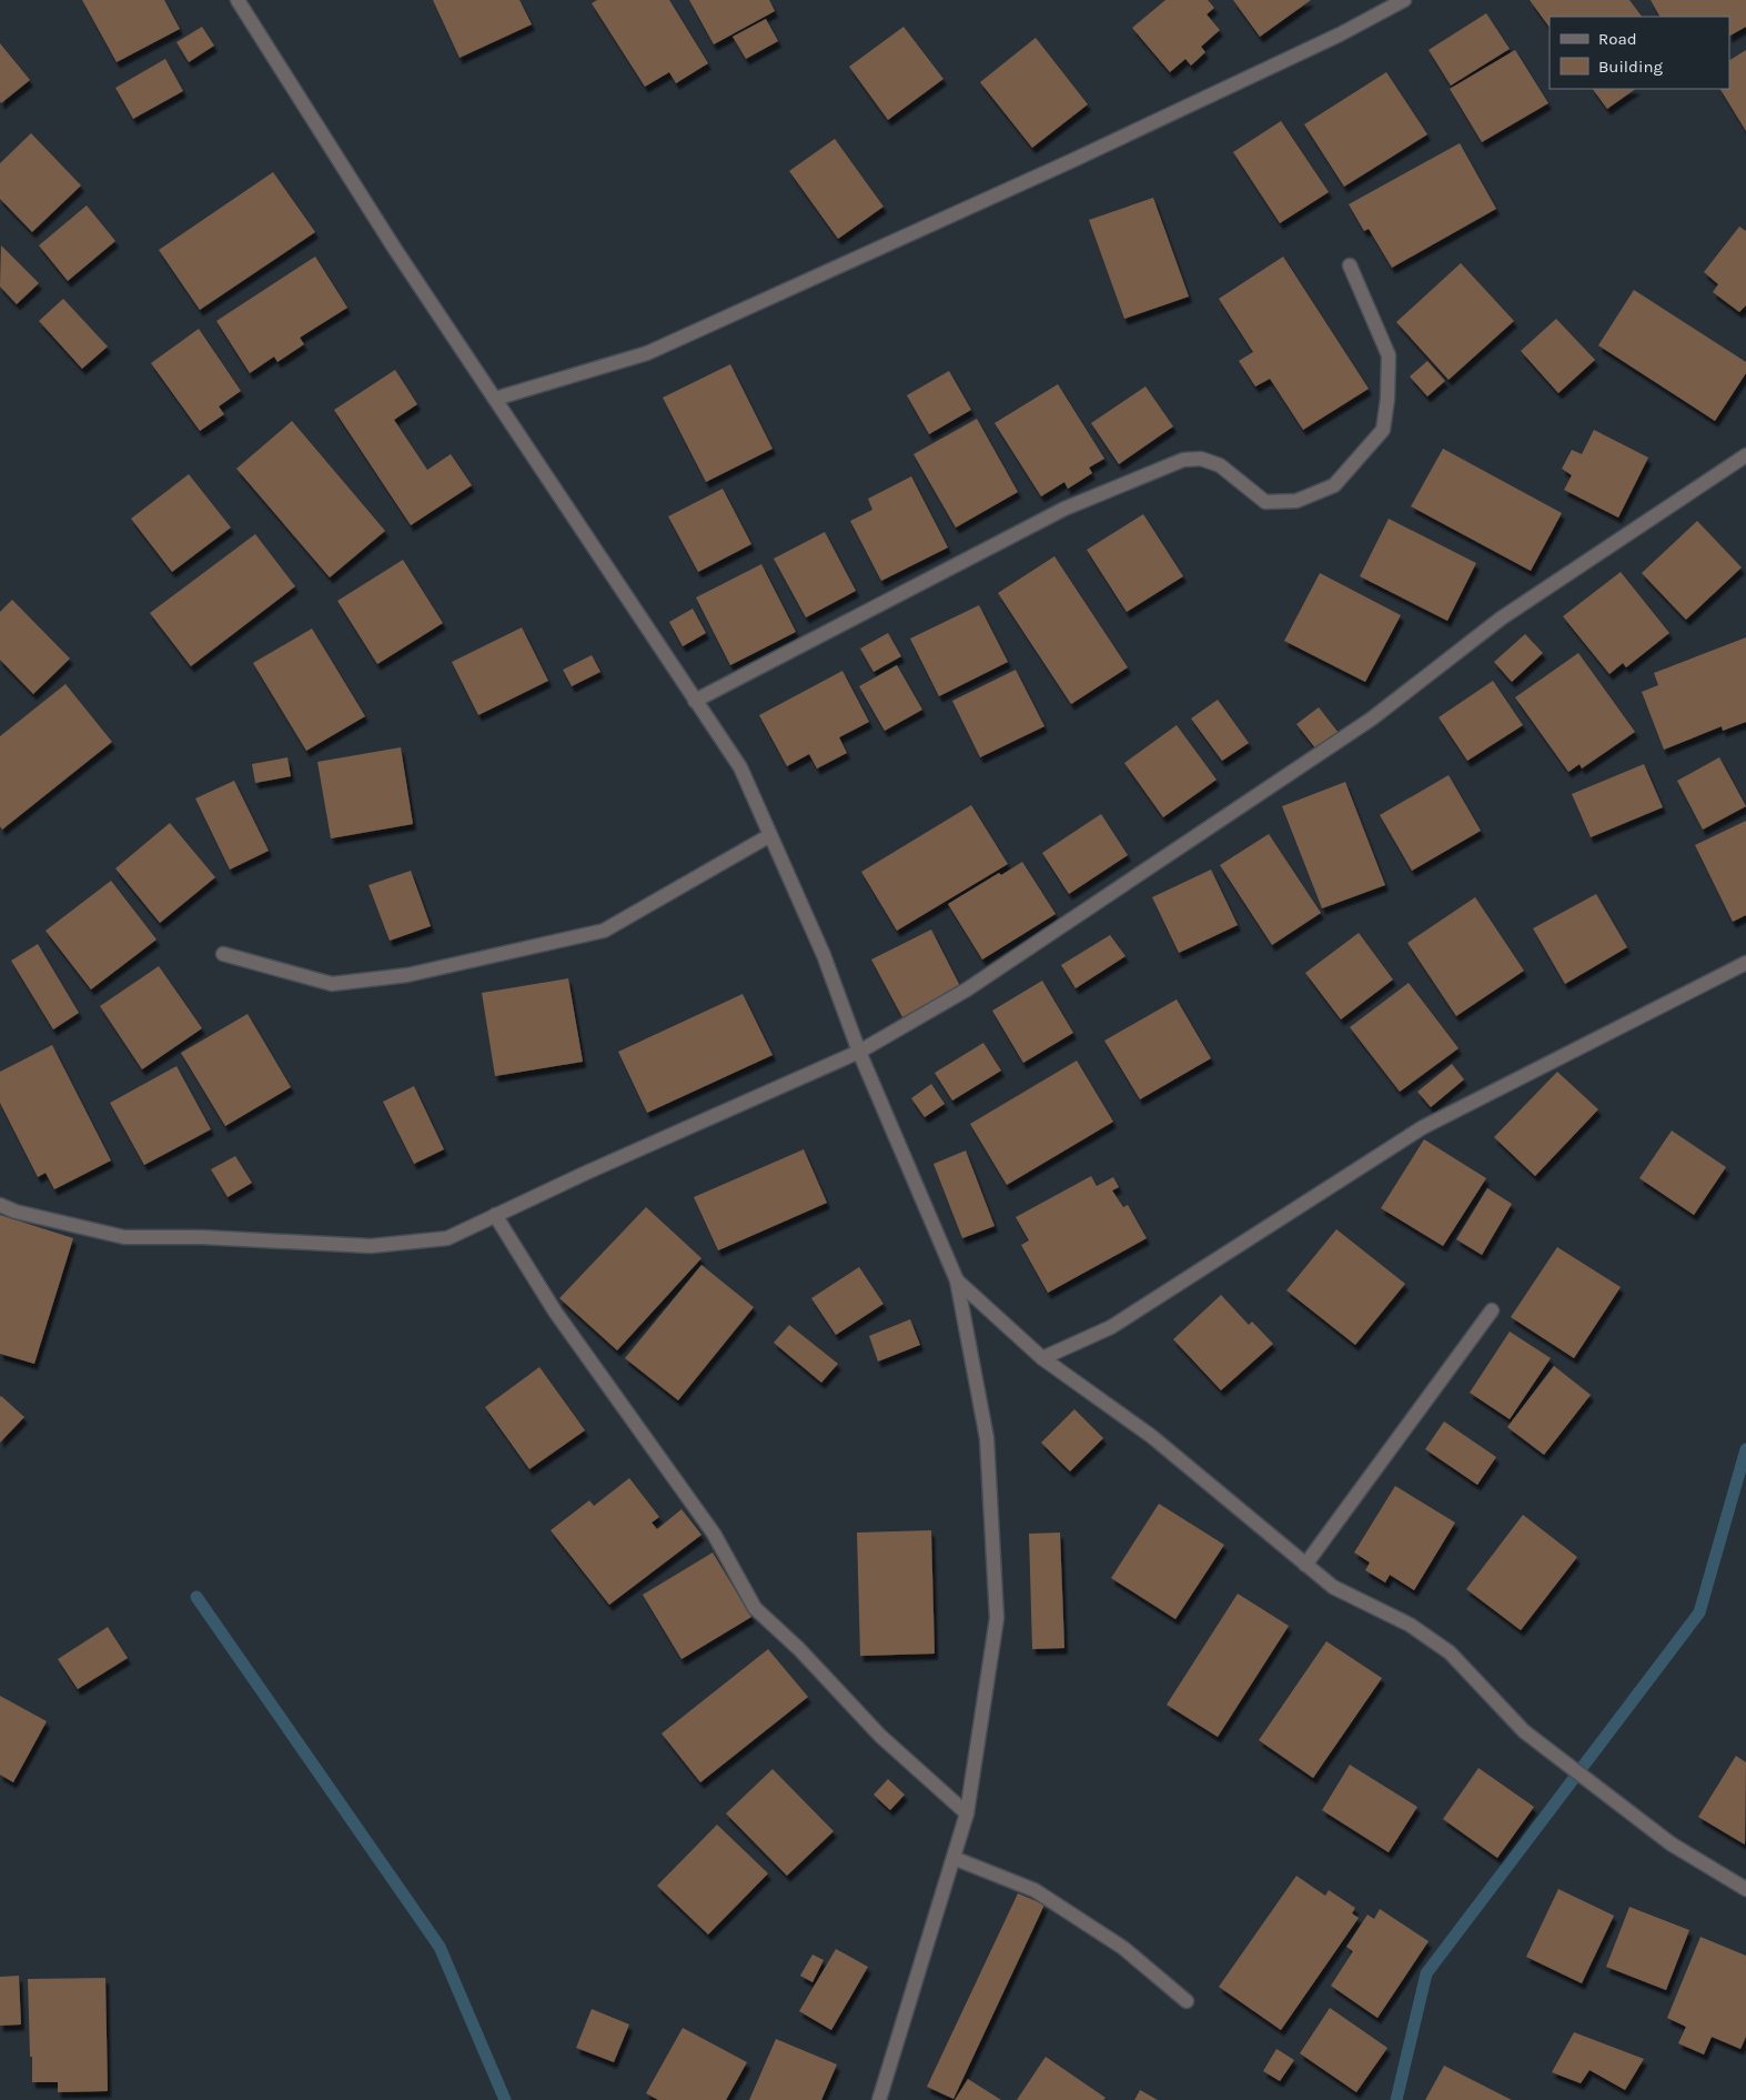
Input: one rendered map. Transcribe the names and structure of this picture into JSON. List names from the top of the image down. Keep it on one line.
{"legend":["Road","Building"]}
